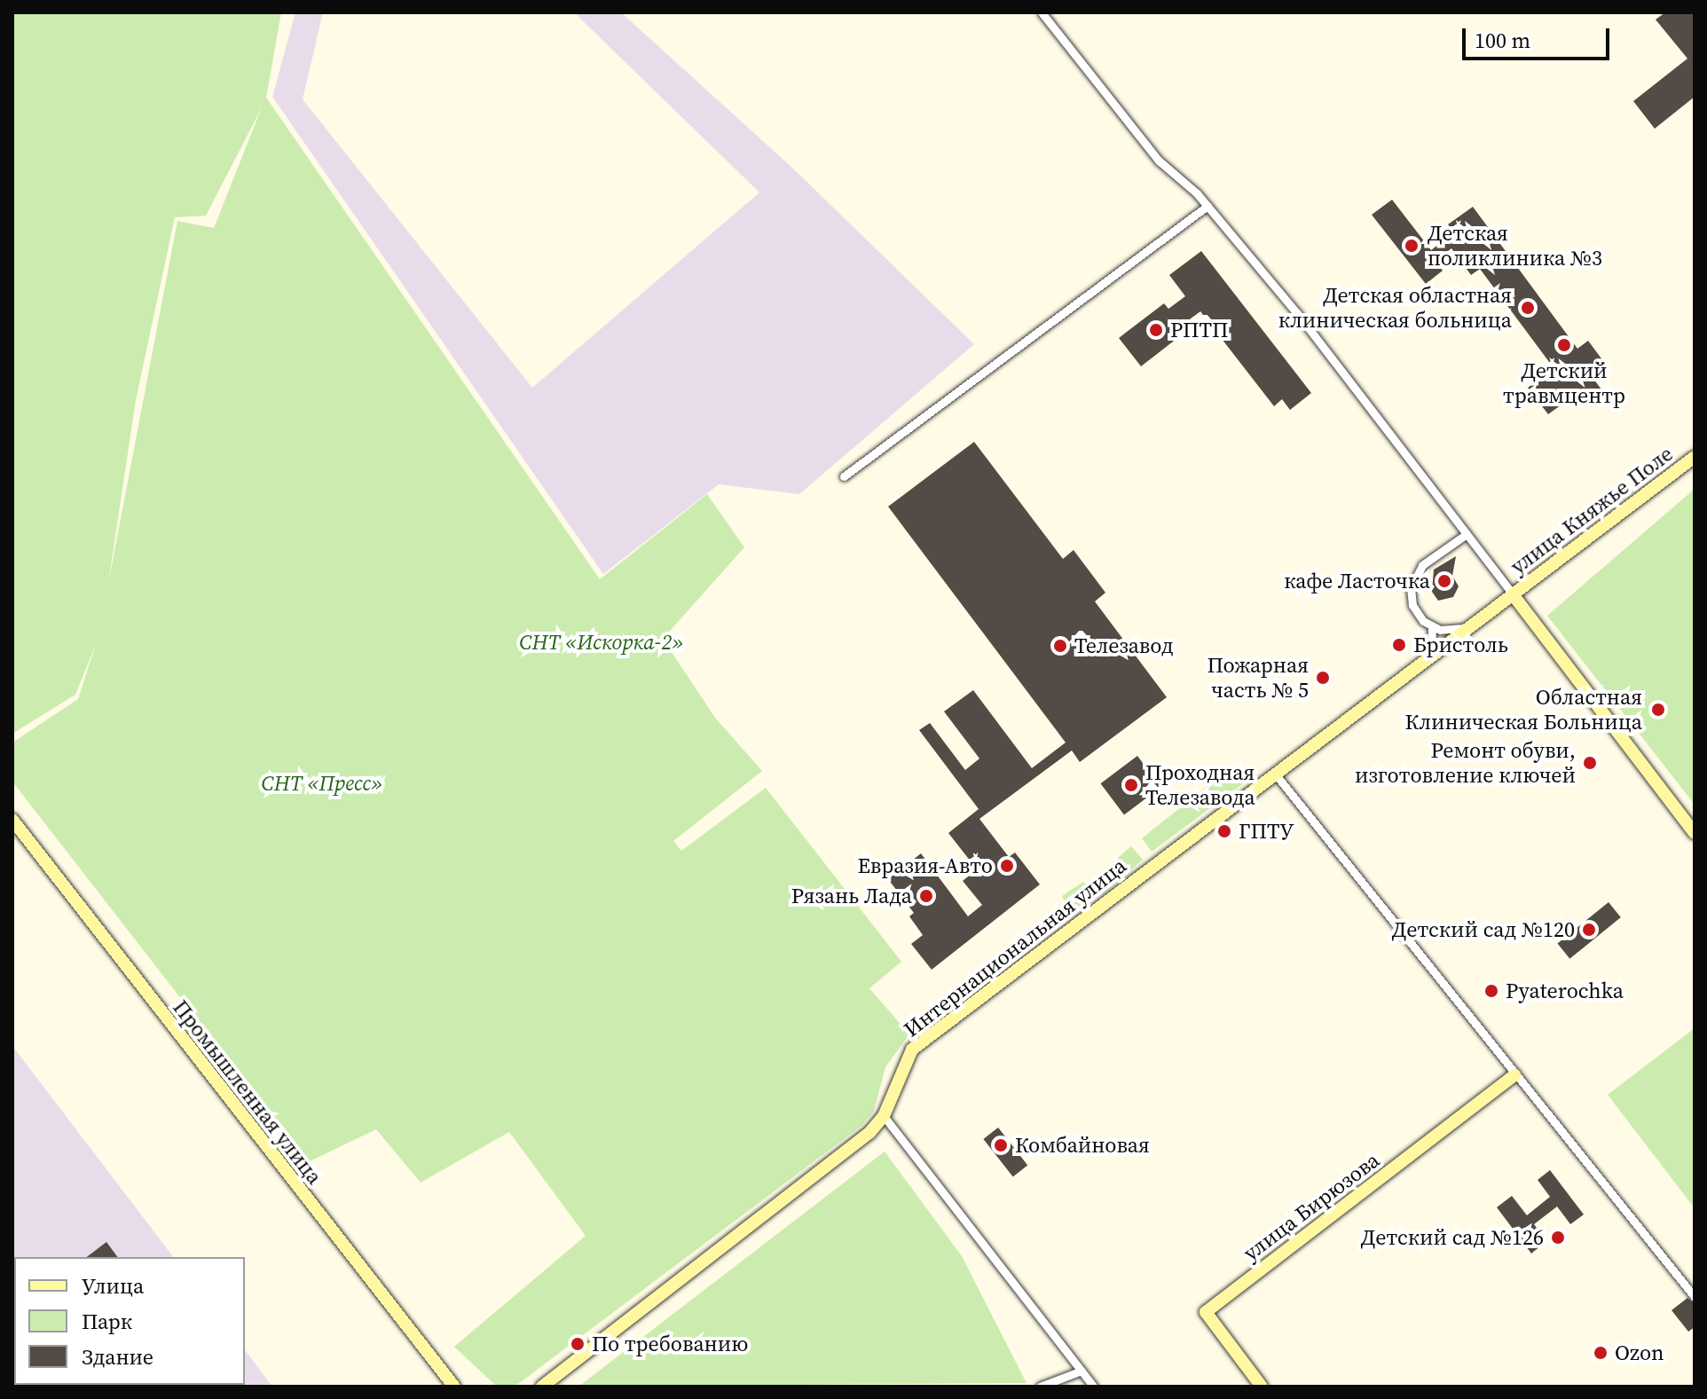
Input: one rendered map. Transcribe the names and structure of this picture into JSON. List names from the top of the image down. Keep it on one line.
{"streets":{"street":["улица Княжье Поле","Интернациональная улица","Промышленная улица","улица Бирюзова"]},"crossings":[["улица Княжье Поле","Интернациональная улица"]],"parks":["СНТ «Искорка-2»","СНТ «Пресс»"],"places":["Детская поликлиника №3","Детская областная клиническая больница","РПТП","Детский травмцентр","кафе Ласточка","Бристоль","Телезавод","Пожарная часть № 5","Областная Клиническая Больница","Ремонт обуви, изготовление ключей","Проходная Телезавода","ГПТУ","Евразия-Авто","Рязань Лада","Детский сад №120","Pyaterochka","Комбайновая","Детский сад №126","По требованию","Ozon"],"legend":["Улица","Парк","Здание"],"scale_bar":"100 m"}
